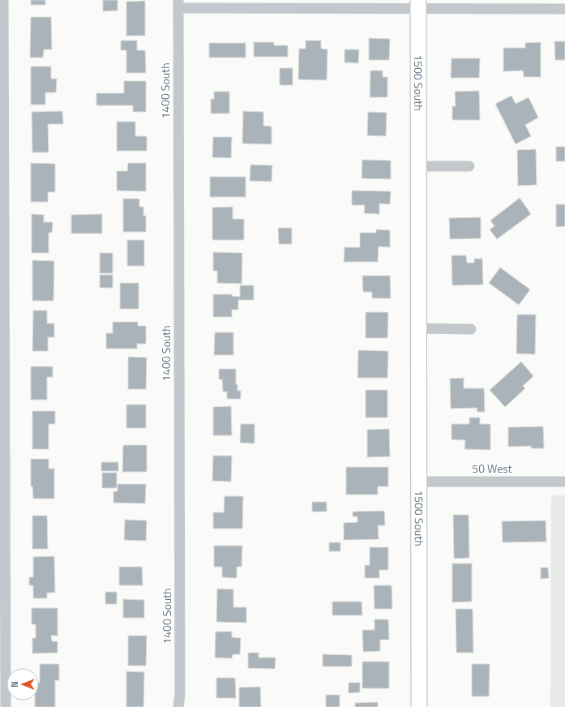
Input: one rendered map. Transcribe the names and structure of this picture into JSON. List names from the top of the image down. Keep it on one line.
{"streets":{"street":["1500 South","1400 South","50 West"]},"crossings":[["1500 South","50 West"]],"north":"left"}
